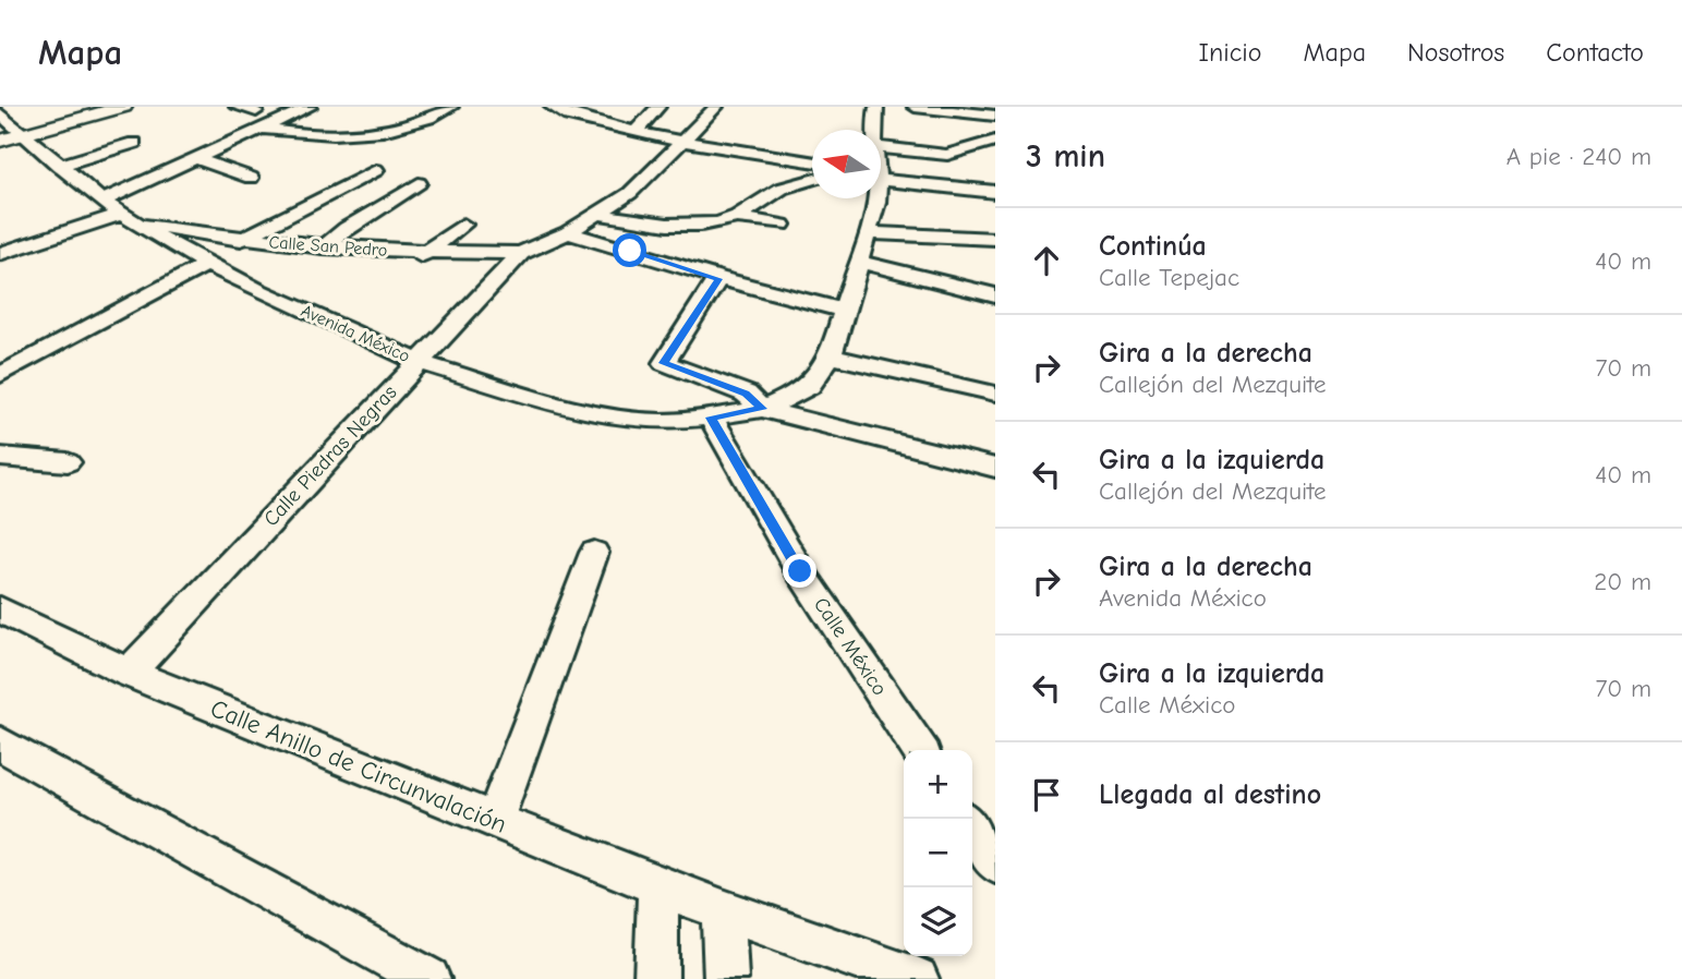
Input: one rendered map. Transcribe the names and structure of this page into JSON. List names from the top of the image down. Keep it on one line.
{"streets":{"street":["Calle San Pedro","Avenida México","Calle Piedras Negras","Calle México","Calle Anillo de Circunvalación"]},"crossings":[["Calle San Pedro","Avenida México"],["Calle San Pedro","Calle Piedras Negras"],["Avenida México","Calle Piedras Negras"],["Avenida México","Calle México"],["Calle Piedras Negras","Calle Anillo de Circunvalación"]],"north":"left","page":{"header":"Mapa","nav":["Inicio","Mapa","Nosotros","Contacto"],"heading":["3 min","A pie · 240 m"],"list":[["Continúa","Calle Tepejac","40 m"],["Gira a la derecha","Callejón del Mezquite","70 m"],["Gira a la izquierda","Callejón del Mezquite","40 m"],["Gira a la derecha","Avenida México","20 m"],["Gira a la izquierda","Calle México","70 m"],"Llegada al destino"],"map_buttons":["+","−"]}}
